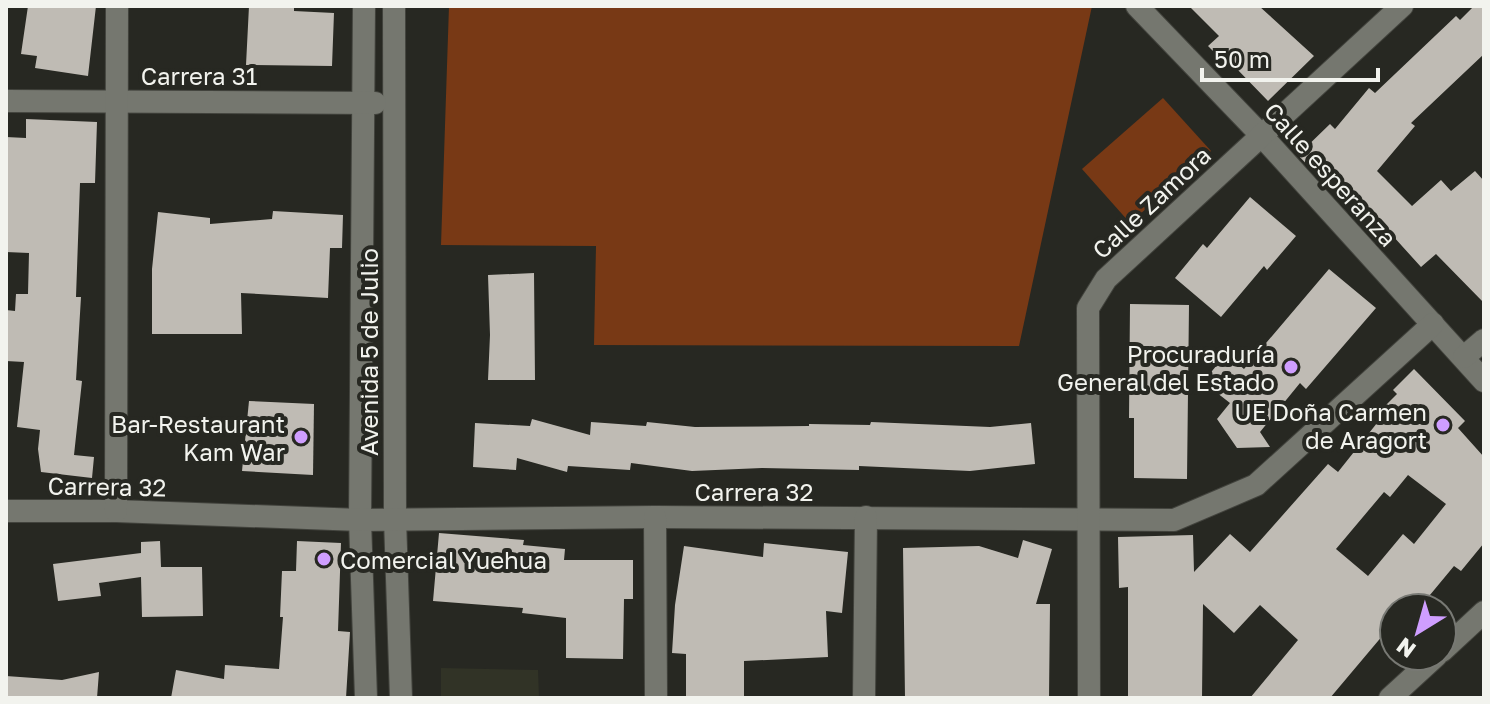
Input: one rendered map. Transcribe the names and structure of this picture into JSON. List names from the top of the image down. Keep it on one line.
{"streets":{"street":["Carrera 31","Calle esperanza","Calle Zamora","Avenida 5 de Julio","Carrera 32"]},"crossings":[["Carrera 31","Avenida 5 de Julio"],["Calle esperanza","Calle Zamora"],["Calle esperanza","Carrera 32"],["Calle Zamora","Carrera 32"],["Avenida 5 de Julio","Carrera 32"]],"places":["Procuraduría General del Estado","UE Doña Carmen de Aragort","Bar-Restaurant Kam War","Comercial Yuehua"],"scale_bar":"50 m","north":"bottom left"}
